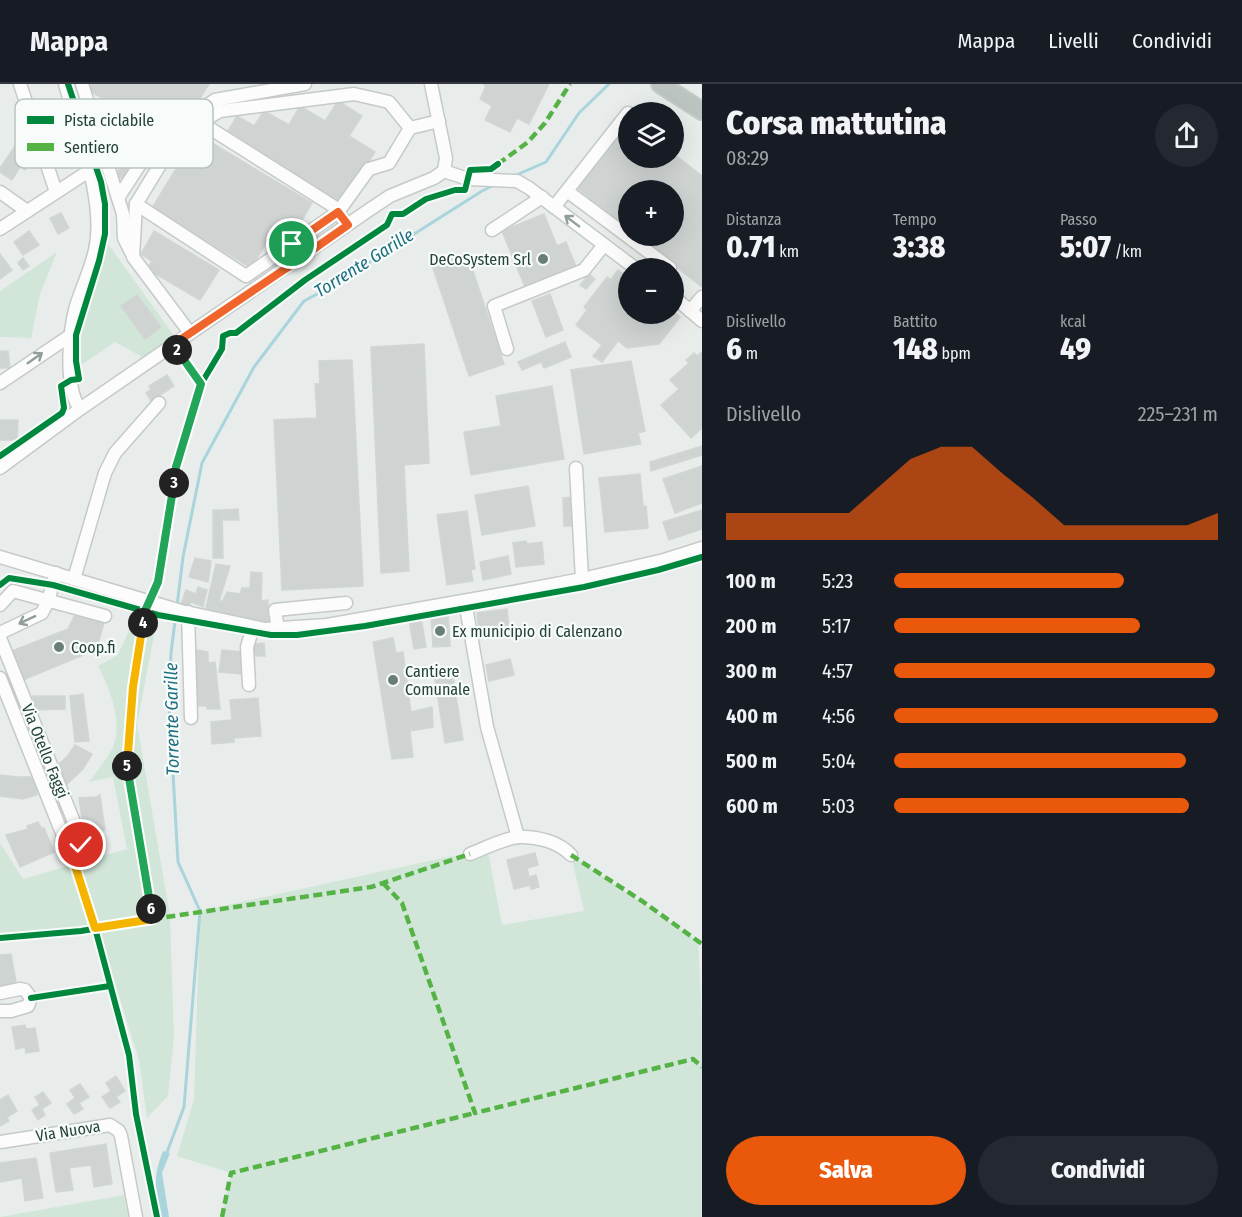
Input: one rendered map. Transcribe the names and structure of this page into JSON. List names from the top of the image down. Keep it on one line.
{"streets":{"street":["Via Otello Faggi","Via Nuova"]},"water":["Torrente Garille"],"places":["DeCoSystem Srl","Ex municipio di Calenzano","Coop.fi","Cantiere Comunale"],"legend":["Pista ciclabile","Sentiero"],"page":{"header":"Mappa","nav":["Mappa","Livelli","Condividi"],"heading":["Corsa mattutina","08:29"],"map_buttons":["+","−"],"stats":[["Distanza","0.71 km"],["Tempo","3:38"],["Passo","5:07 /km"],["Dislivello","6 m"],["Battito","148 bpm"],["kcal","49"]],"pins":["2","3","4","5","6"],"chart":["Dislivello","225–231 m"],"list":[{"name":"100 m","note":"5:23"},{"name":"200 m","note":"5:17"},{"name":"300 m","note":"4:57"},{"name":"400 m","note":"4:56"},{"name":"500 m","note":"5:04"},{"name":"600 m","note":"5:03"}],"buttons":["Salva","Condividi"]}}
